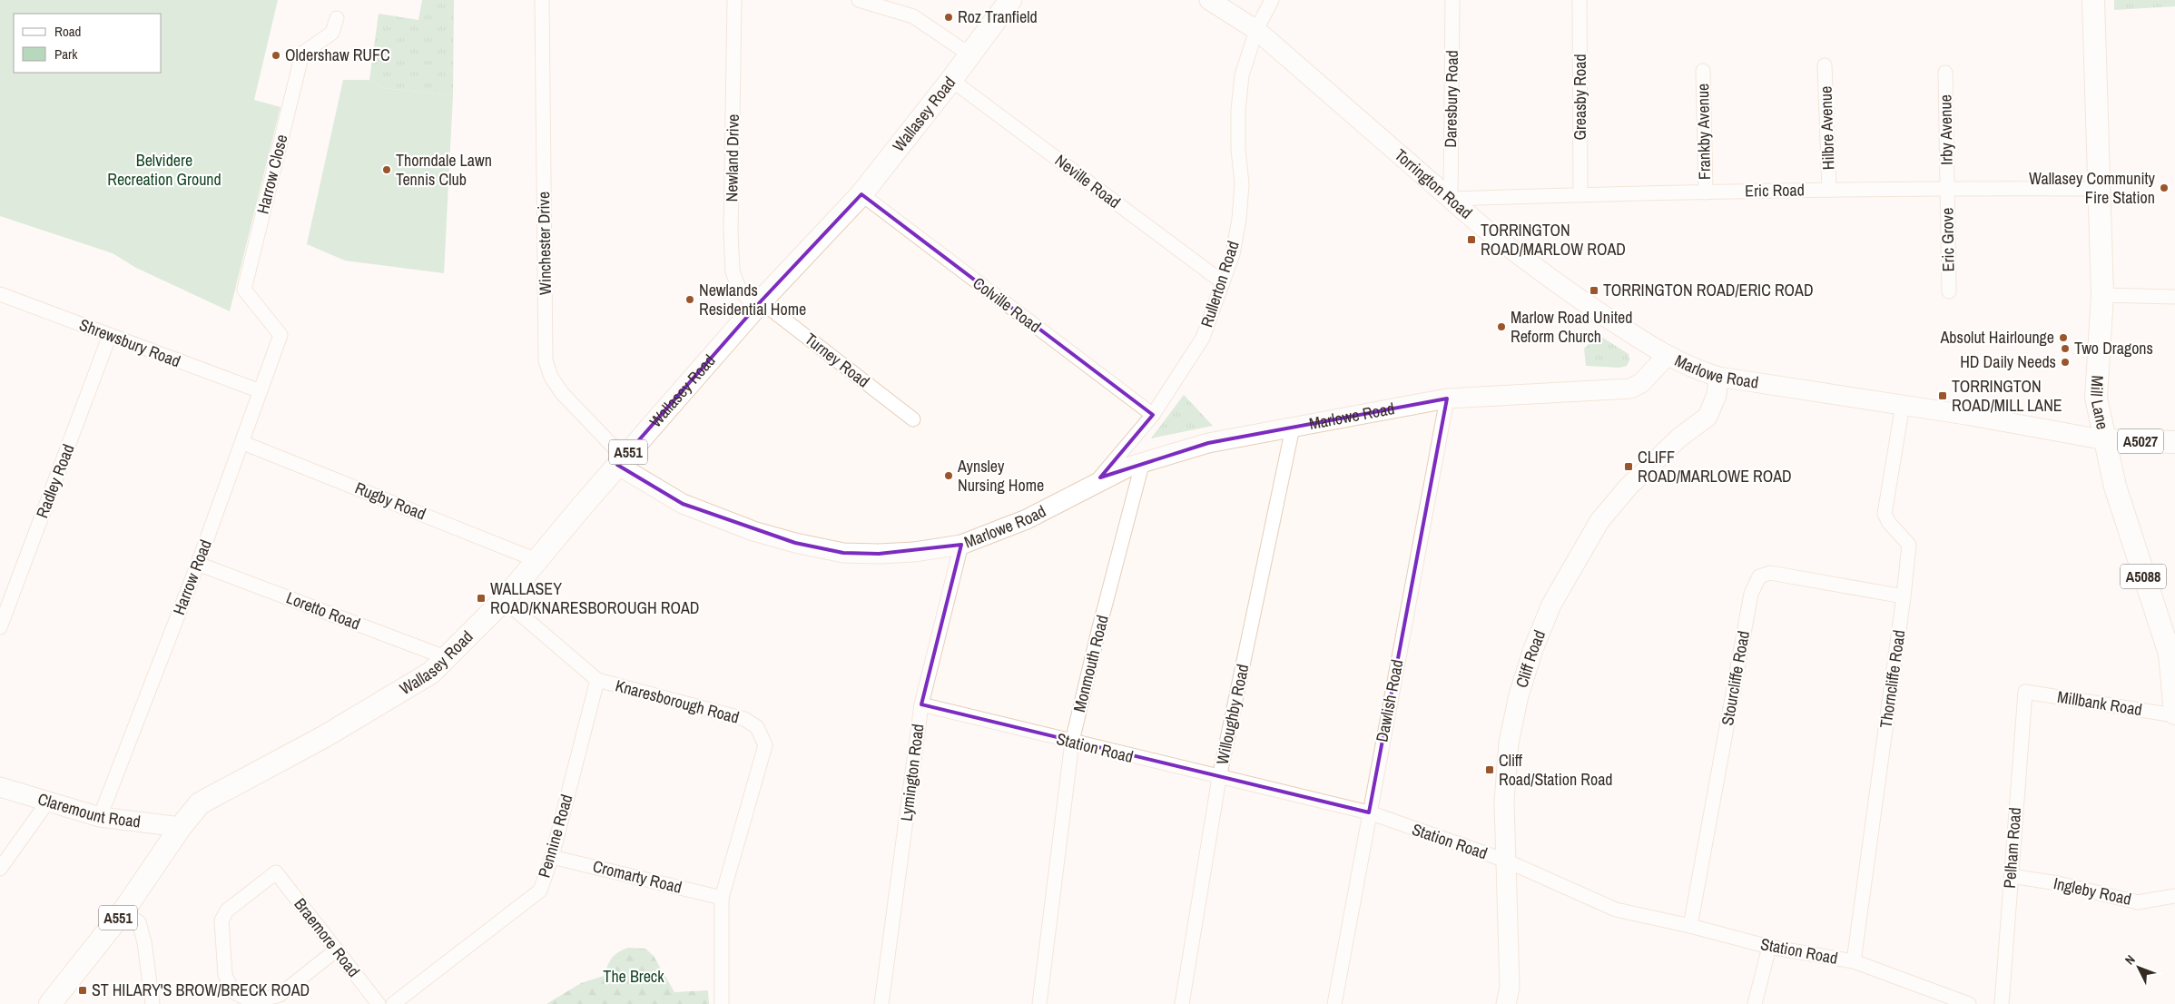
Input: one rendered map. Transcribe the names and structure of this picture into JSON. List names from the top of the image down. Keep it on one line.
{"streets":{"main road":["Wallasey Road","Mill Lane","A5027","A551","A5088"],"street":["Greasby Road","Daresbury Road","Hilbre Avenue","Irby Avenue","Frankby Avenue","Newland Drive","Harrow Close","Neville Road","Torrington Road","Eric Road","Eric Grove","Winchester Drive","Rullerton Road","Colville Road","Shrewsbury Road","Turney Road","Marlowe Road","Radley Road","Rugby Road","Harrow Road","Loretto Road","Cliff Road","Monmouth Road","Stourcliffe Road","Thorncliffe Road","Dawlish Road","Knaresborough Road","Millbank Road","Willoughby Road","Station Road","Lymington Road","Claremount Road","Pennine Road","Pelham Road","Cromarty Road","Ingleby Road","Braemore Road"]},"crossings":[["Greasby Road","Eric Road"],["Daresbury Road","Torrington Road"],["Daresbury Road","Eric Road"],["Wallasey Road","Newland Drive"],["Wallasey Road","Neville Road"],["Wallasey Road","Winchester Drive"],["Wallasey Road","Colville Road"],["Wallasey Road","Turney Road"],["Wallasey Road","Marlowe Road"],["Wallasey Road","A551"],["Wallasey Road","Rugby Road"],["Wallasey Road","Loretto Road"],["Wallasey Road","Knaresborough Road"],["Wallasey Road","Claremount Road"],["Hilbre Avenue","Eric Road"],["Irby Avenue","Eric Road"],["Irby Avenue","Eric Grove"],["Frankby Avenue","Eric Road"],["Newland Drive","Turney Road"],["Harrow Close","Harrow Road"],["Neville Road","Rullerton Road"],["Torrington Road","Eric Road"],["Torrington Road","Rullerton Road"],["Torrington Road","Marlowe Road"],["Eric Road","Eric Grove"],["Eric Road","Mill Lane"],["Winchester Drive","Marlowe Road"],["Rullerton Road","Colville Road"],["Rullerton Road","Marlowe Road"],["Shrewsbury Road","Radley Road"],["Shrewsbury Road","Harrow Road"],["Marlowe Road","Mill Lane"],["Marlowe Road","A5027"],["Marlowe Road","Cliff Road"],["Marlowe Road","Monmouth Road"],["Marlowe Road","Thorncliffe Road"],["Marlowe Road","Dawlish Road"],["Marlowe Road","Willoughby Road"],["Marlowe Road","Lymington Road"],["Mill Lane","A5027"],["Mill Lane","Millbank Road"],["A551","Claremount Road"],["Rugby Road","Harrow Road"],["Harrow Road","Loretto Road"],["Harrow Road","Claremount Road"],["Cliff Road","Station Road"],["Monmouth Road","Station Road"],["Stourcliffe Road","Thorncliffe Road"],["Stourcliffe Road","Station Road"],["Thorncliffe Road","Station Road"],["Dawlish Road","Station Road"],["Knaresborough Road","Pennine Road"],["Knaresborough Road","Cromarty Road"],["Millbank Road","Pelham Road"],["Willoughby Road","Station Road"],["Station Road","Lymington Road"],["Pennine Road","Cromarty Road"],["Pelham Road","Ingleby Road"]],"parks":["Belvidere Recreation Ground","The Breck"],"places":{"other":["Roz Tranfield","Oldershaw RUFC","Thorndale Lawn Tennis Club","Wallasey Community Fire Station","Newlands Residential Home","Marlow Road United Reform Church","Absolut Hairlounge","Two Dragons","HD Daily Needs","Aynsley Nursing Home"],"transit":["TORRINGTON ROAD/MARLOW ROAD","TORRINGTON ROAD/ERIC ROAD","TORRINGTON ROAD/MILL LANE","CLIFF ROAD/MARLOWE ROAD","WALLASEY ROAD/KNARESBOROUGH ROAD","Cliff Road/Station Road","ST HILARY'S BROW/BRECK ROAD"]},"legend":["Road","Park"],"north":"top left"}
